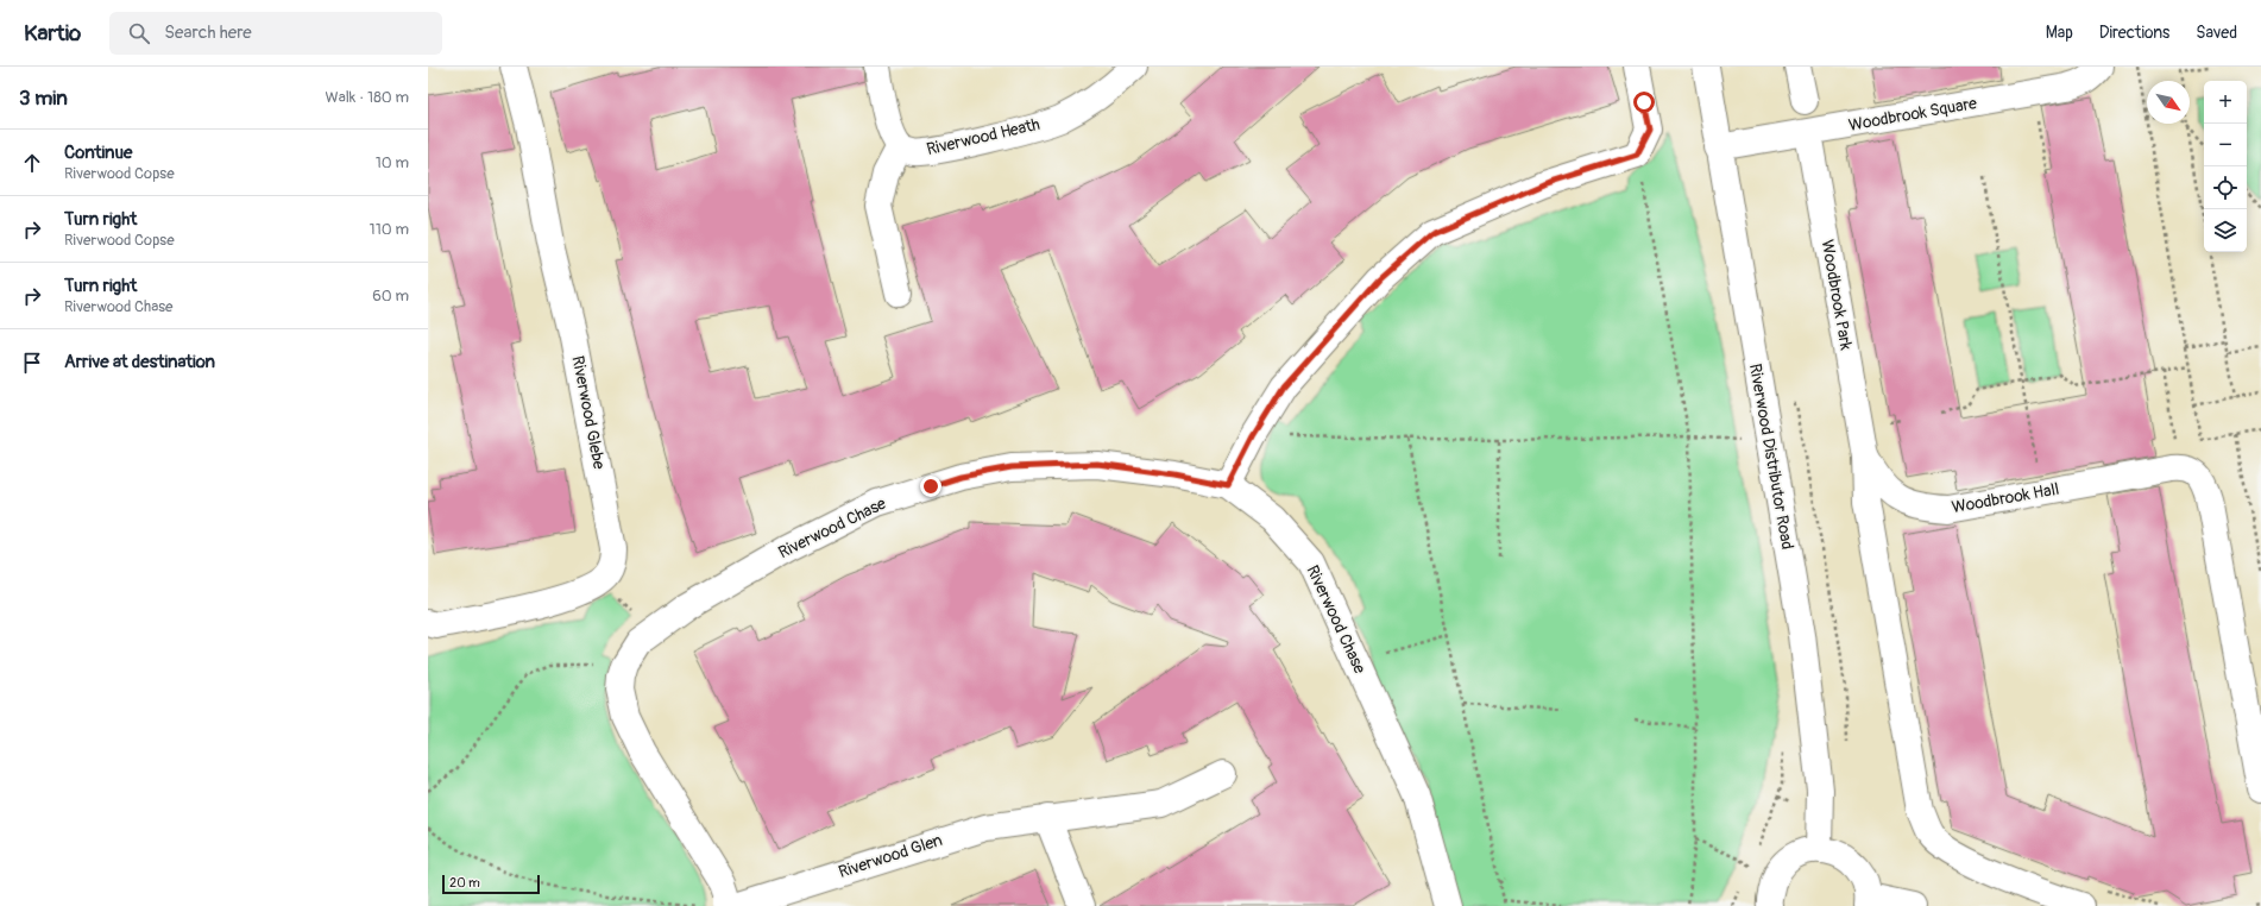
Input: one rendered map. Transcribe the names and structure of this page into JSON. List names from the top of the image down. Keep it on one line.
{"streets":{"street":["Woodbrook Square","Riverwood Heath","Woodbrook Park","Riverwood Glebe","Riverwood Distributor Road","Woodbrook Hall","Riverwood Chase","Riverwood Glen"]},"crossings":[["Woodbrook Square","Woodbrook Park"],["Woodbrook Square","Riverwood Distributor Road"],["Woodbrook Park","Woodbrook Hall"]],"scale_bar":"20 m","north":"bottom right","page":{"header":"Kartio","search":"Search here","nav":["Map","Directions","Saved"],"heading":["3 min","Walk · 180 m"],"map_buttons":["+","−"],"list":[["Continue","Riverwood Copse","10 m"],["Turn right","Riverwood Copse","110 m"],["Turn right","Riverwood Chase","60 m"],"Arrive at destination"],"scale":"20 m"}}
